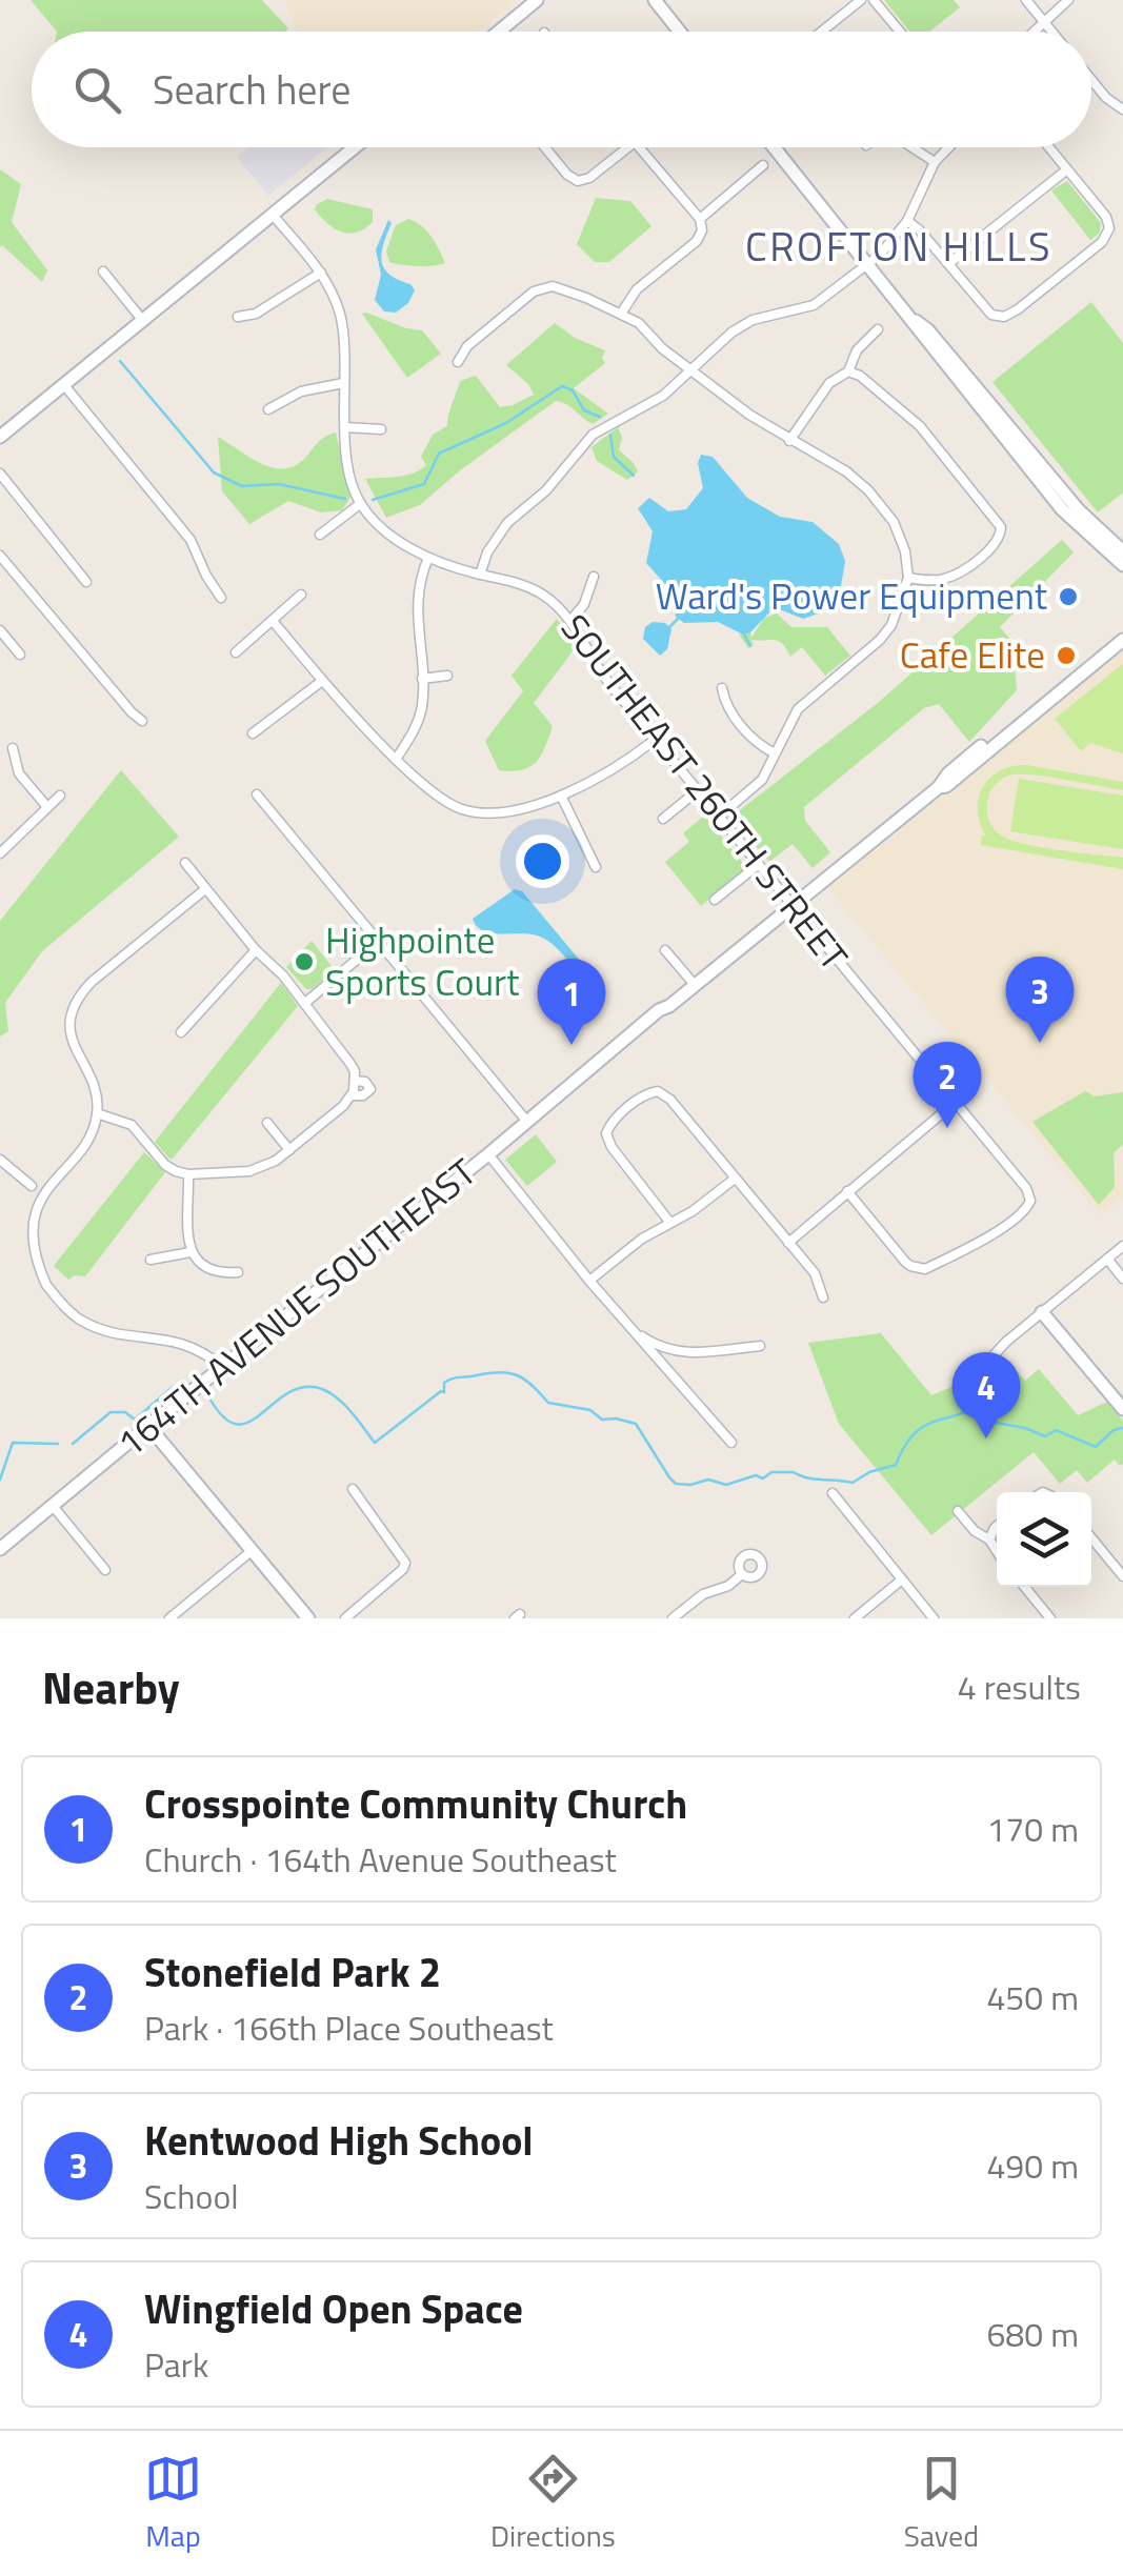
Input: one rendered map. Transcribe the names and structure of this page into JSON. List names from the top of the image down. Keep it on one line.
{"streets":{"street":["SOUTHEAST 260TH STREET","164TH AVENUE SOUTHEAST"]},"crossings":[["SOUTHEAST 260TH STREET","164TH AVENUE SOUTHEAST"]],"districts":["CROFTON HILLS"],"places":["Ward's Power Equipment","Cafe Elite","Highpointe Sports Court"],"page":{"search":"Search here","pins":["3","1","2","4"],"heading":["Nearby","4 results"],"list":[{"mark":"1","name":"Crosspointe Community Church","note":"Church · 164th Avenue Southeast","value":"170 m"},{"mark":"2","name":"Stonefield Park 2","note":"Park · 166th Place Southeast","value":"450 m"},{"mark":"3","name":"Kentwood High School","note":"School","value":"490 m"},{"mark":"4","name":"Wingfield Open Space","note":"Park","value":"680 m"}],"nav":["Map","Directions","Saved"]}}
